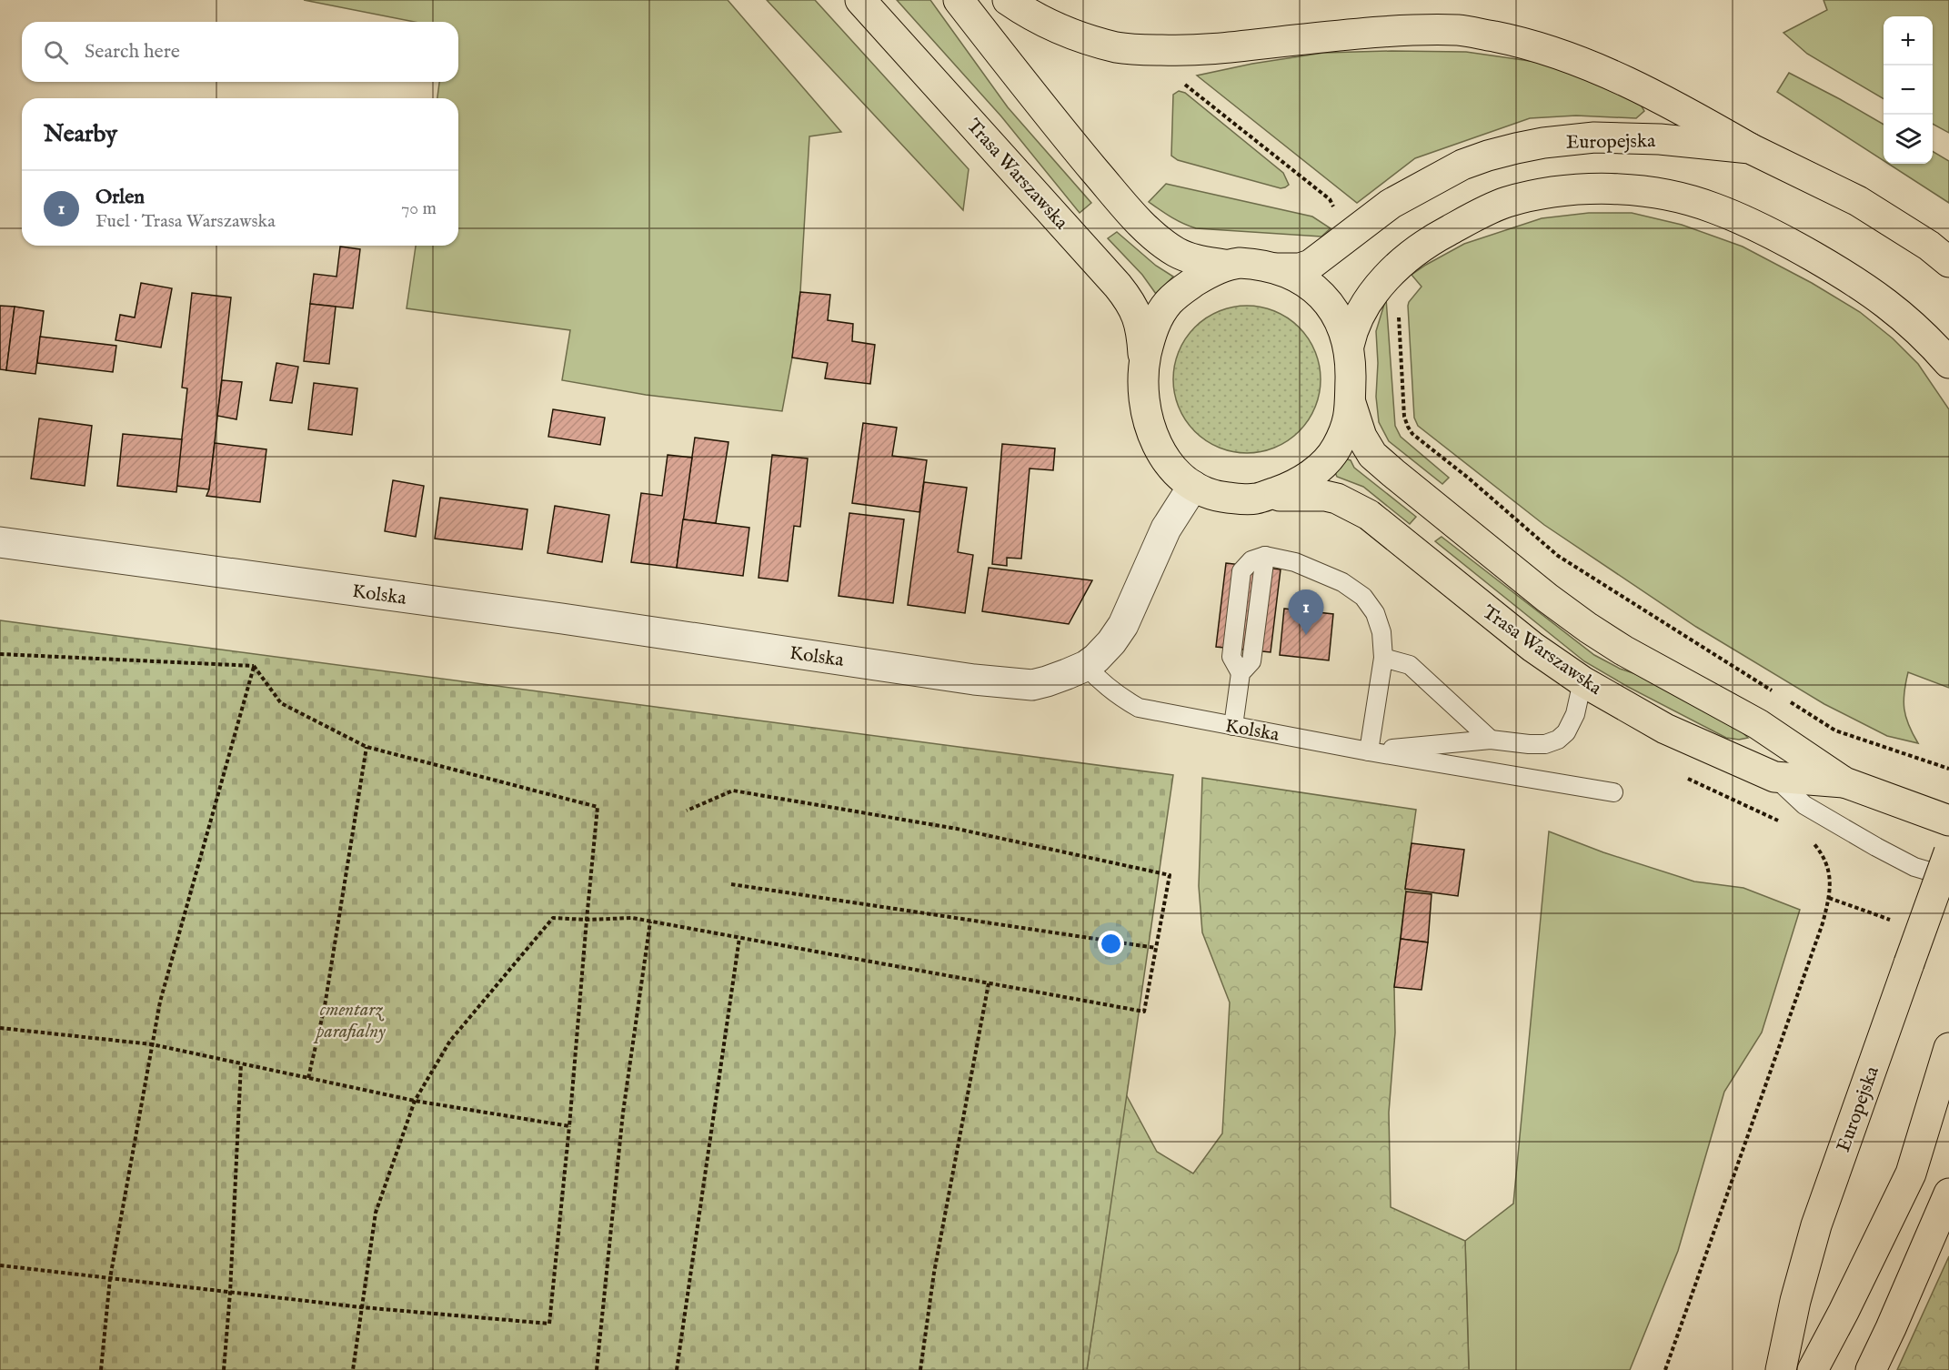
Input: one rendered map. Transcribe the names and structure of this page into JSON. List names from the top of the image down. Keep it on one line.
{"streets":{"main road":["Europejska","Trasa Warszawska"],"street":["Kolska"]},"parks":["cmentarz parafialny"],"page":{"map_buttons":["+","−"],"search":"Search here","heading":"Nearby","list":[{"mark":"1","name":"Orlen","note":"Fuel · Trasa Warszawska","value":"70 m"}],"pins":"1"}}
